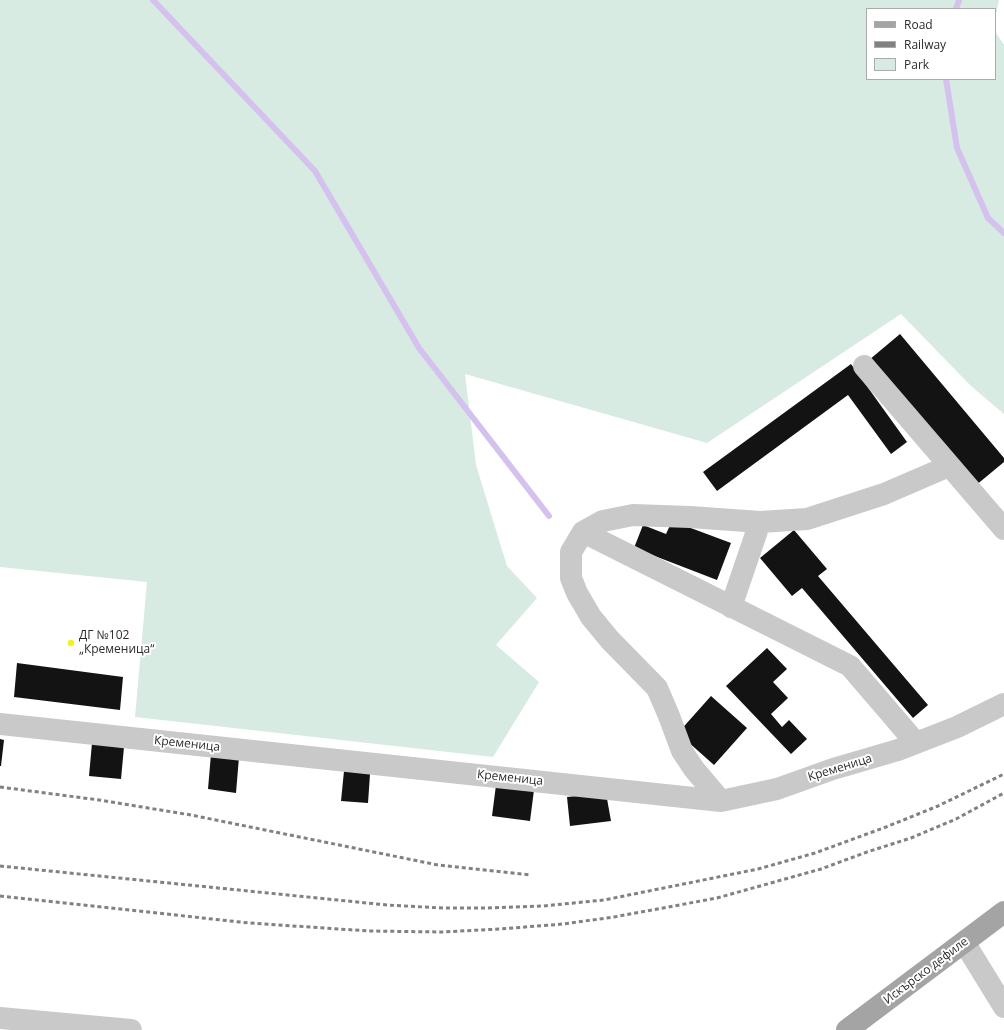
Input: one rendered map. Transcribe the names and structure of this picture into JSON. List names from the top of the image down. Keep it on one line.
{"streets":{"main road":["Искърско дефиле"],"street":["Кременица"]},"places":["ДГ №102 „Кременица“"],"legend":["Road","Railway","Park"]}
